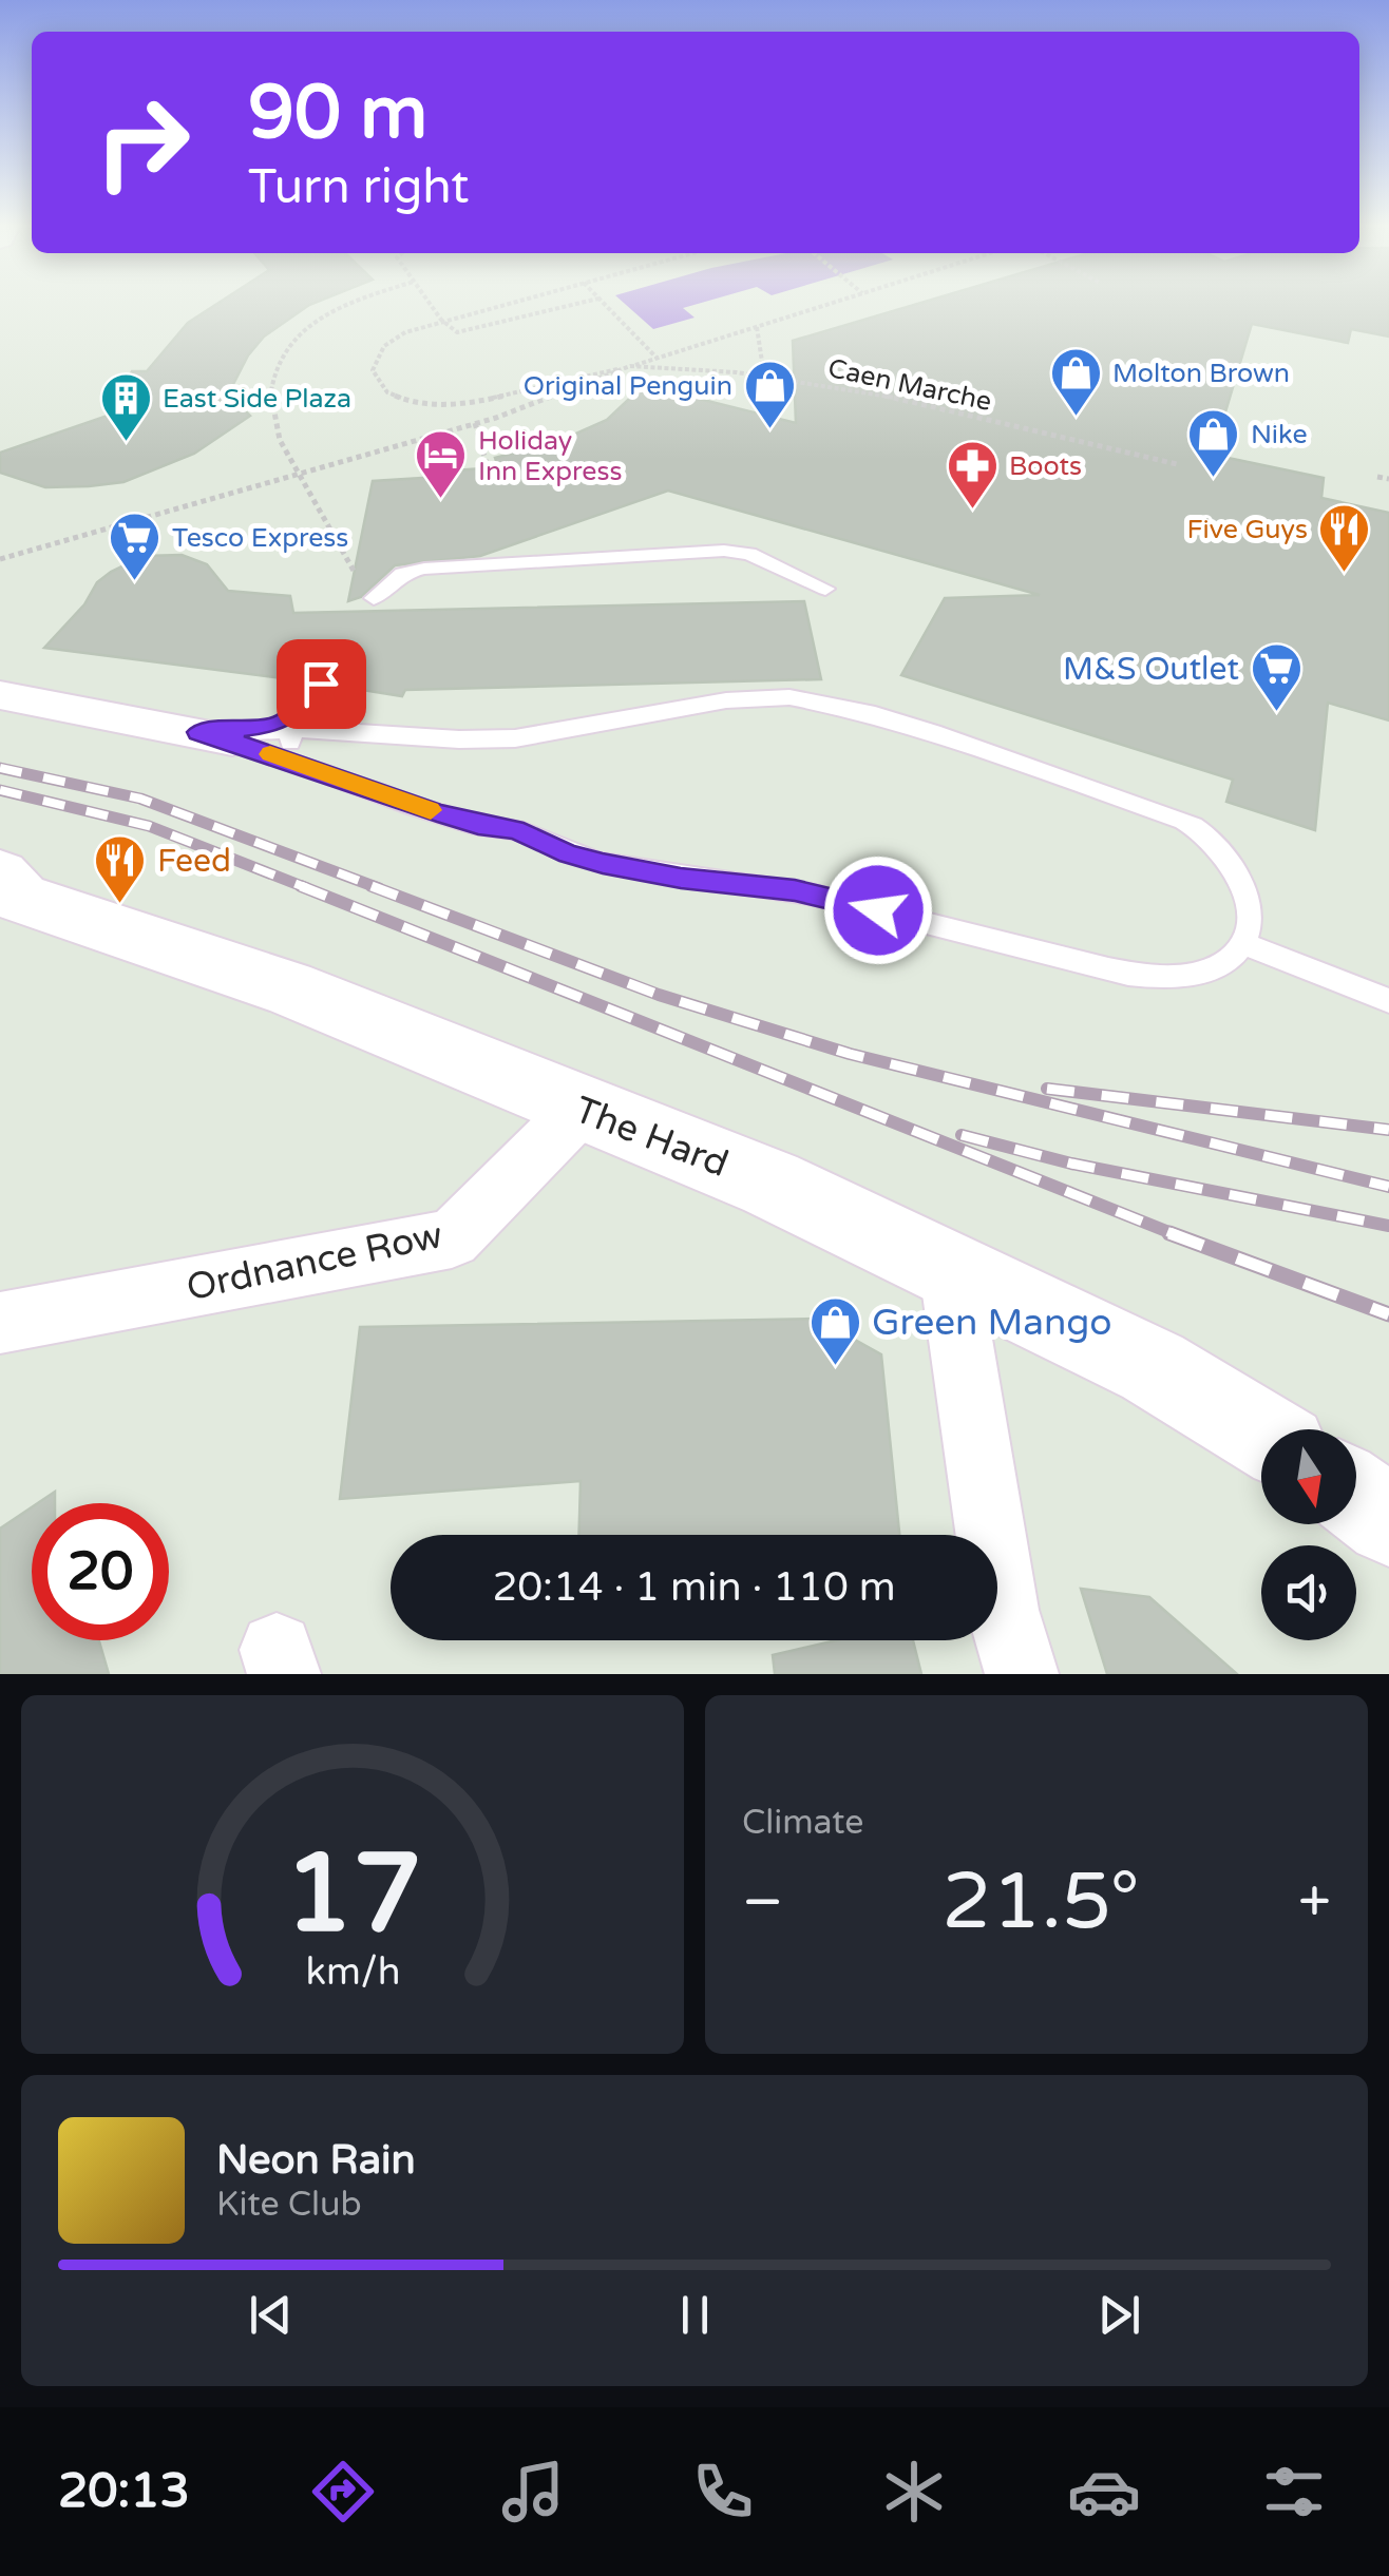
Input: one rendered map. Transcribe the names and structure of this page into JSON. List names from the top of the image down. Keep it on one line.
{"streets":{"main road":["The Hard"],"street":["Ordnance Row"],"path":["Caen Marche"]},"crossings":[["The Hard","Ordnance Row"]],"places":{"shop":["Molton Brown","Original Penguin","Nike","Green Mango"],"building":["East Side Plaza"],"hotel":["Holiday Inn Express"],"pharmacy":["Boots"],"restaurant":["Five Guys","Feed"],"supermarket":["Tesco Express","M&S Outlet"]},"north":"bottom","page":{"turn":["90 m","Turn right"],"limit":"20","trip":"20:14 · 1 min · 110 m","tile":"Climate","heat":["−","21.5°","+"],"song":["Neon Rain","Kite Club"],"tabs":"20:13","gauge":["17","km/h"]}}
